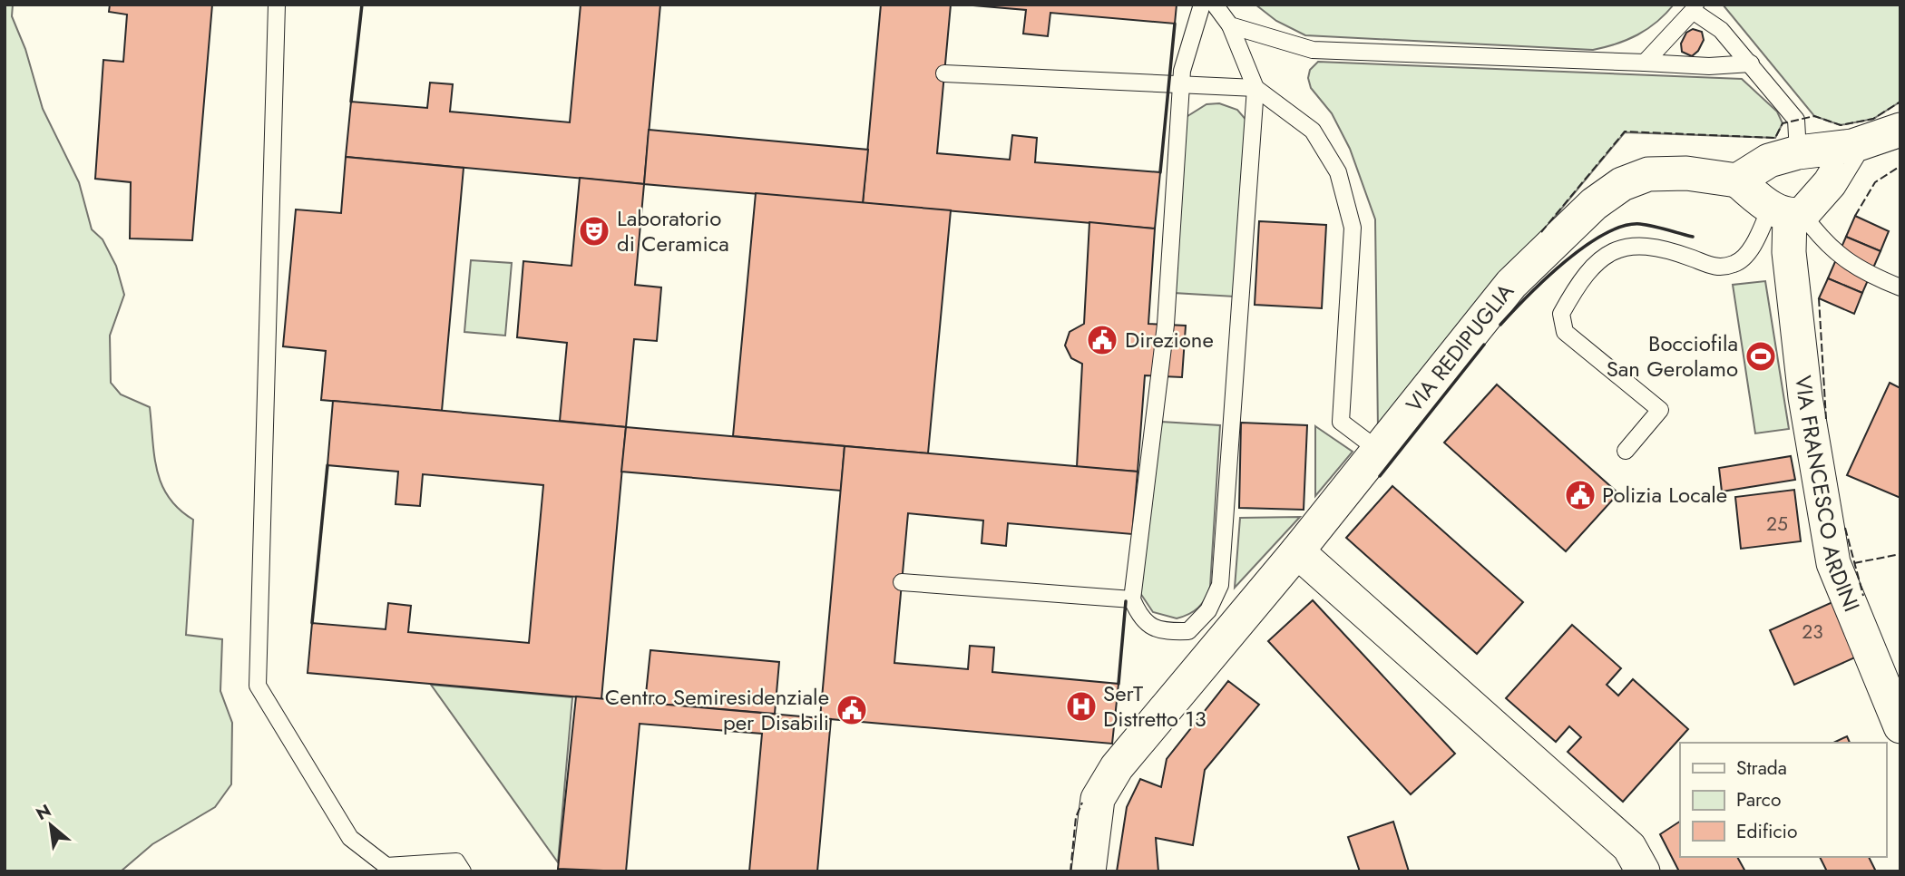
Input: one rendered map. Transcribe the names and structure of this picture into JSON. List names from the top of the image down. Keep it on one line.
{"streets":{"street":["VIA REDIPUGLIA","VIA FRANCESCO ARDINI"]},"places":{"theatre":["Laboratorio di Ceramica"],"public building":["Direzione","Polizia Locale","Centro Semiresidenziale per Disabili"],"sports":["Bocciofila San Gerolamo"],"hospital":["SerT Distretto 13"]},"house_numbers":["25","23"],"legend":["Strada","Parco","Edificio"],"north":"top left"}
